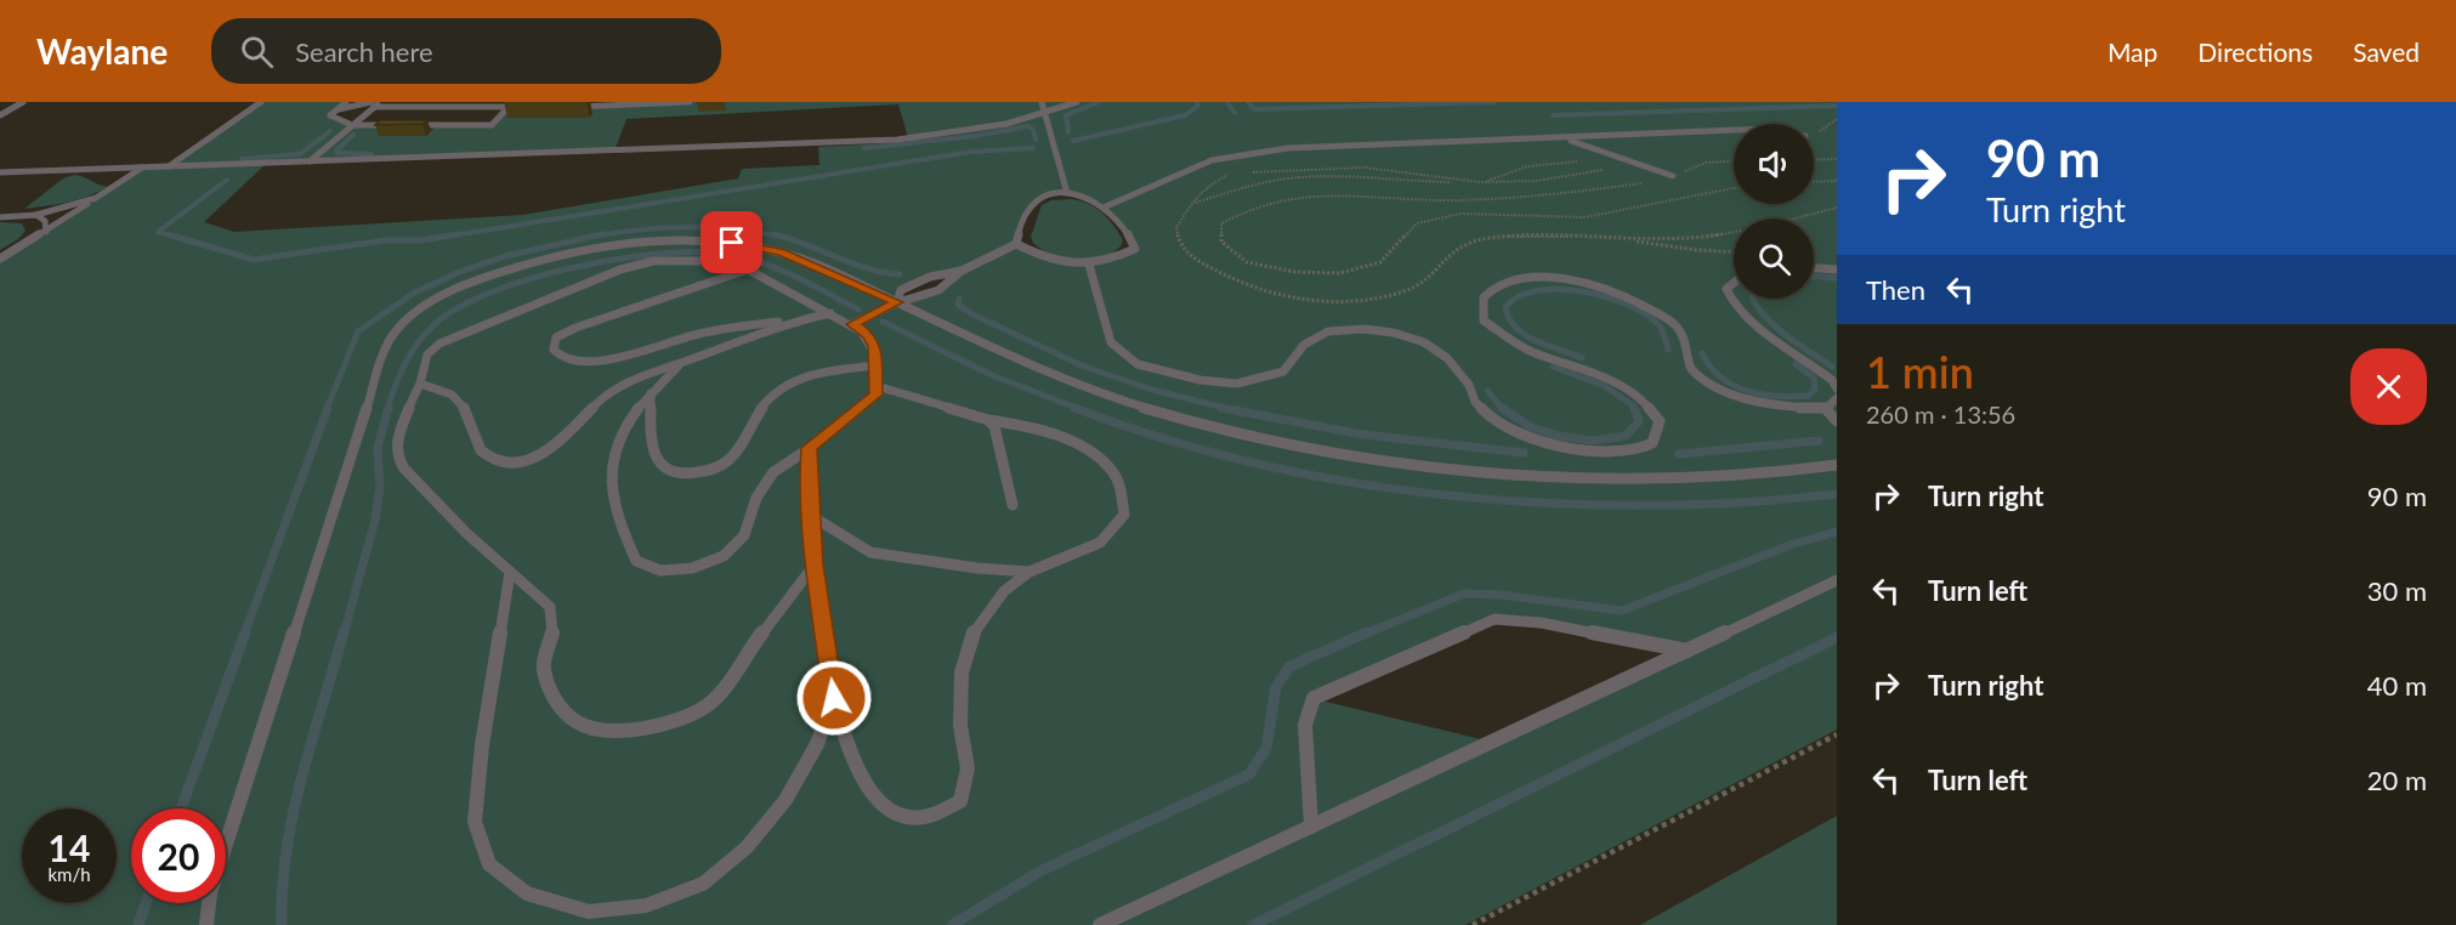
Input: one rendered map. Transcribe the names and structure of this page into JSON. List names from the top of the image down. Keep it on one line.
{"page":{"header":"Waylane","search":"Search here","nav":["Map","Directions","Saved"],"turn":["90 m","Turn right"],"then":"Then","heading":["1 min","260 m · 13:56"],"list":[{"name":"Turn right","value":"90 m"},{"name":"Turn left","value":"30 m"},{"name":"Turn right","value":"40 m"},{"name":"Turn left","value":"20 m"}],"speed":"14 km/h","limit":"20"}}
